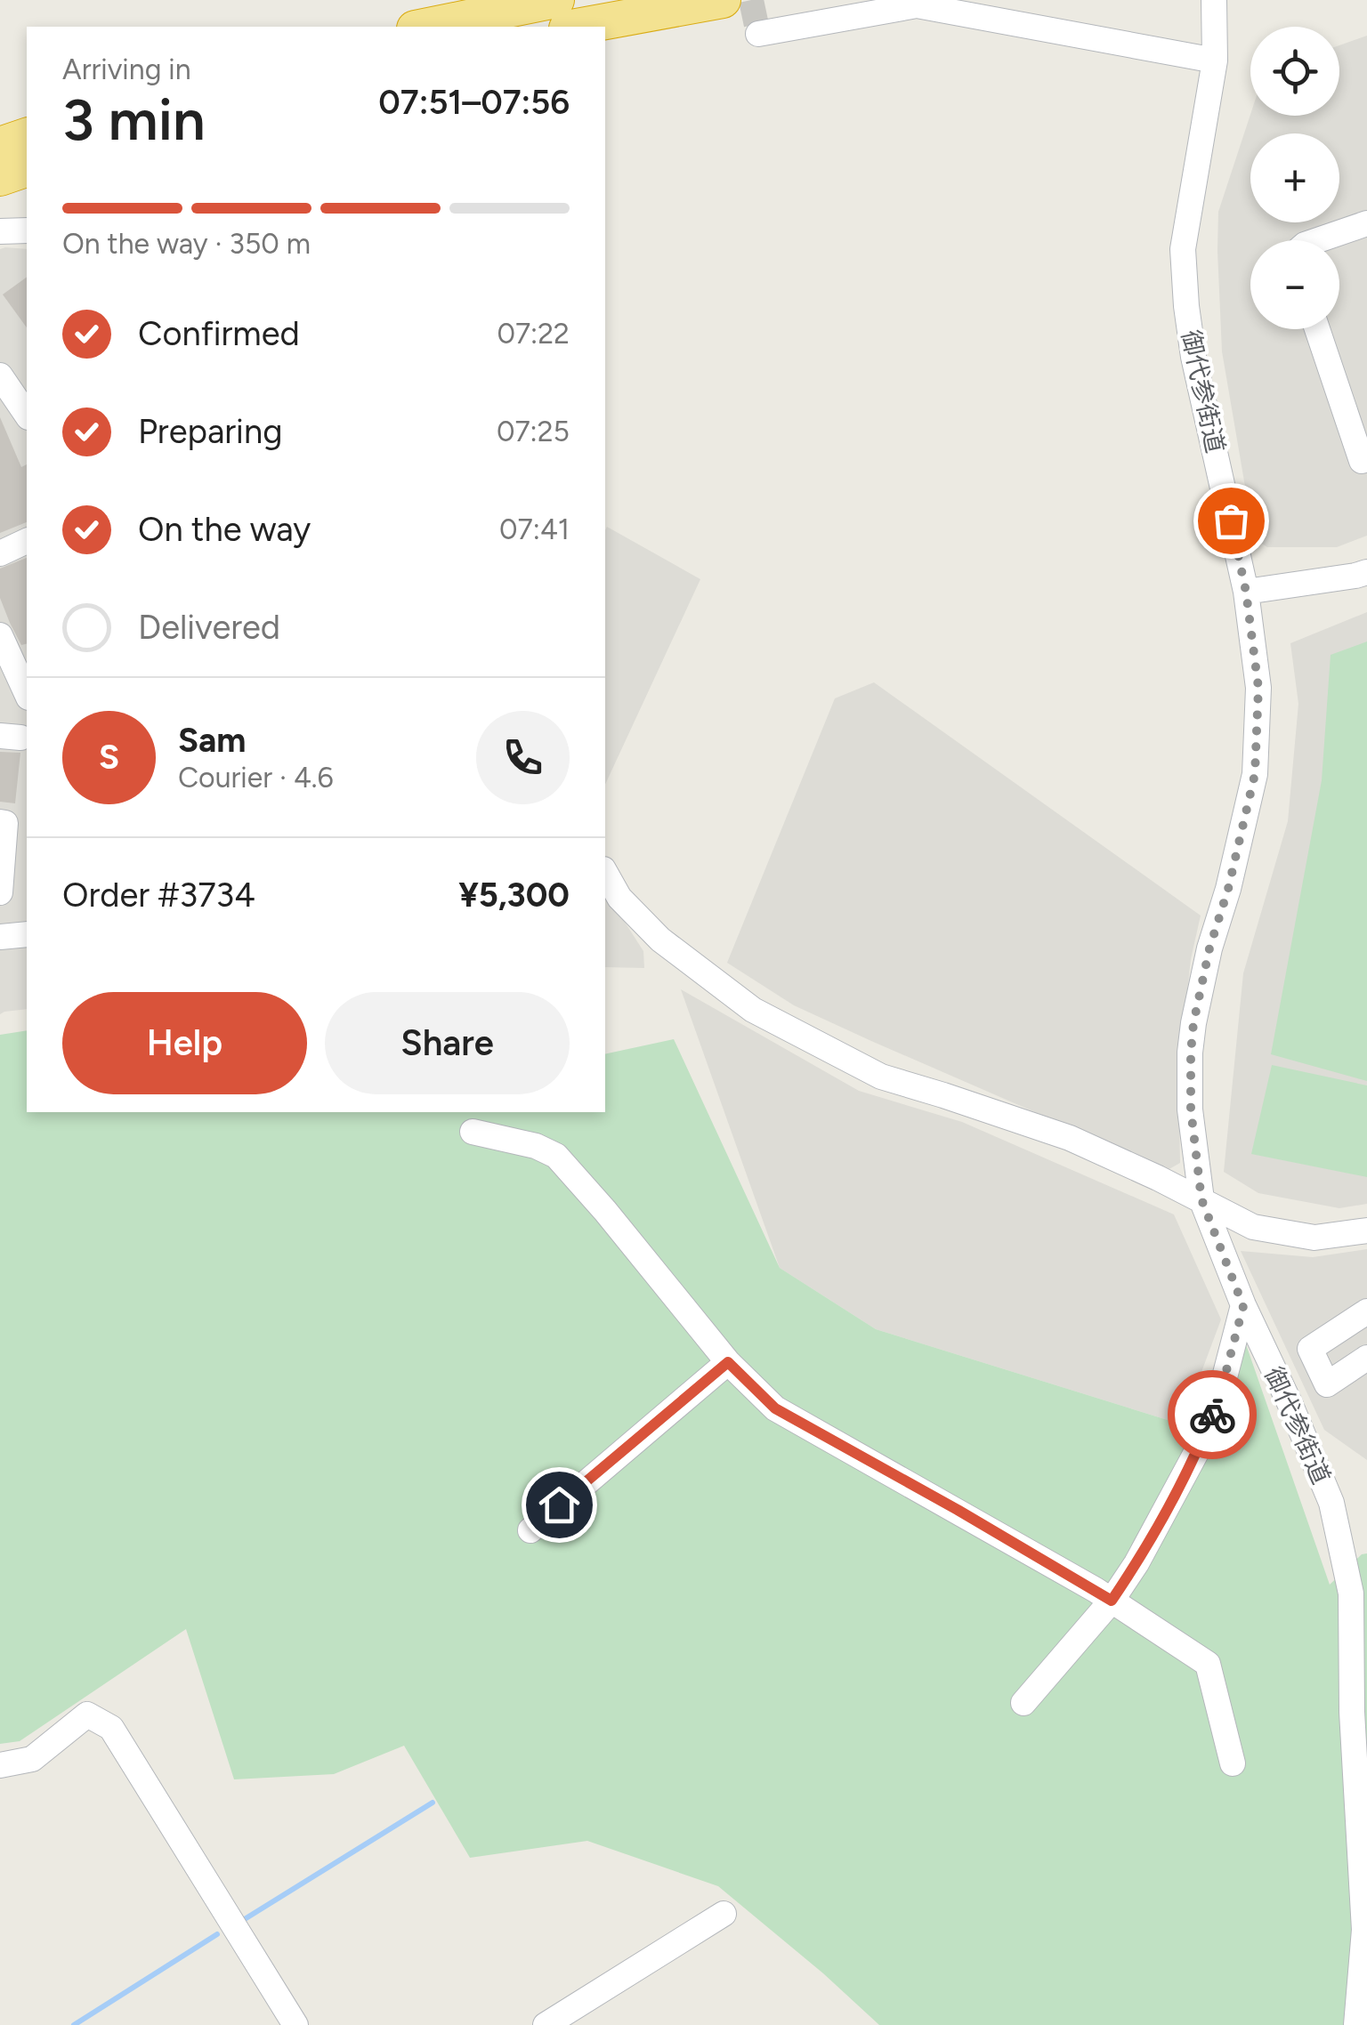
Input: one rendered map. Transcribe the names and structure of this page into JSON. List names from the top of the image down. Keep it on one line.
{"streets":{"street":["御代参街道"]},"page":{"map_buttons":["+","−"],"heading":["3 min","Arriving in","07:51–07:56"],"panel":["Sam","Courier · 4.6","Order #3734","¥5,300"],"bar":"On the way · 350 m","list":[["Confirmed","07:22"],["Preparing","07:25"],["On the way","07:41"],"Delivered"],"round":"S","buttons":["Help","Share"]}}
